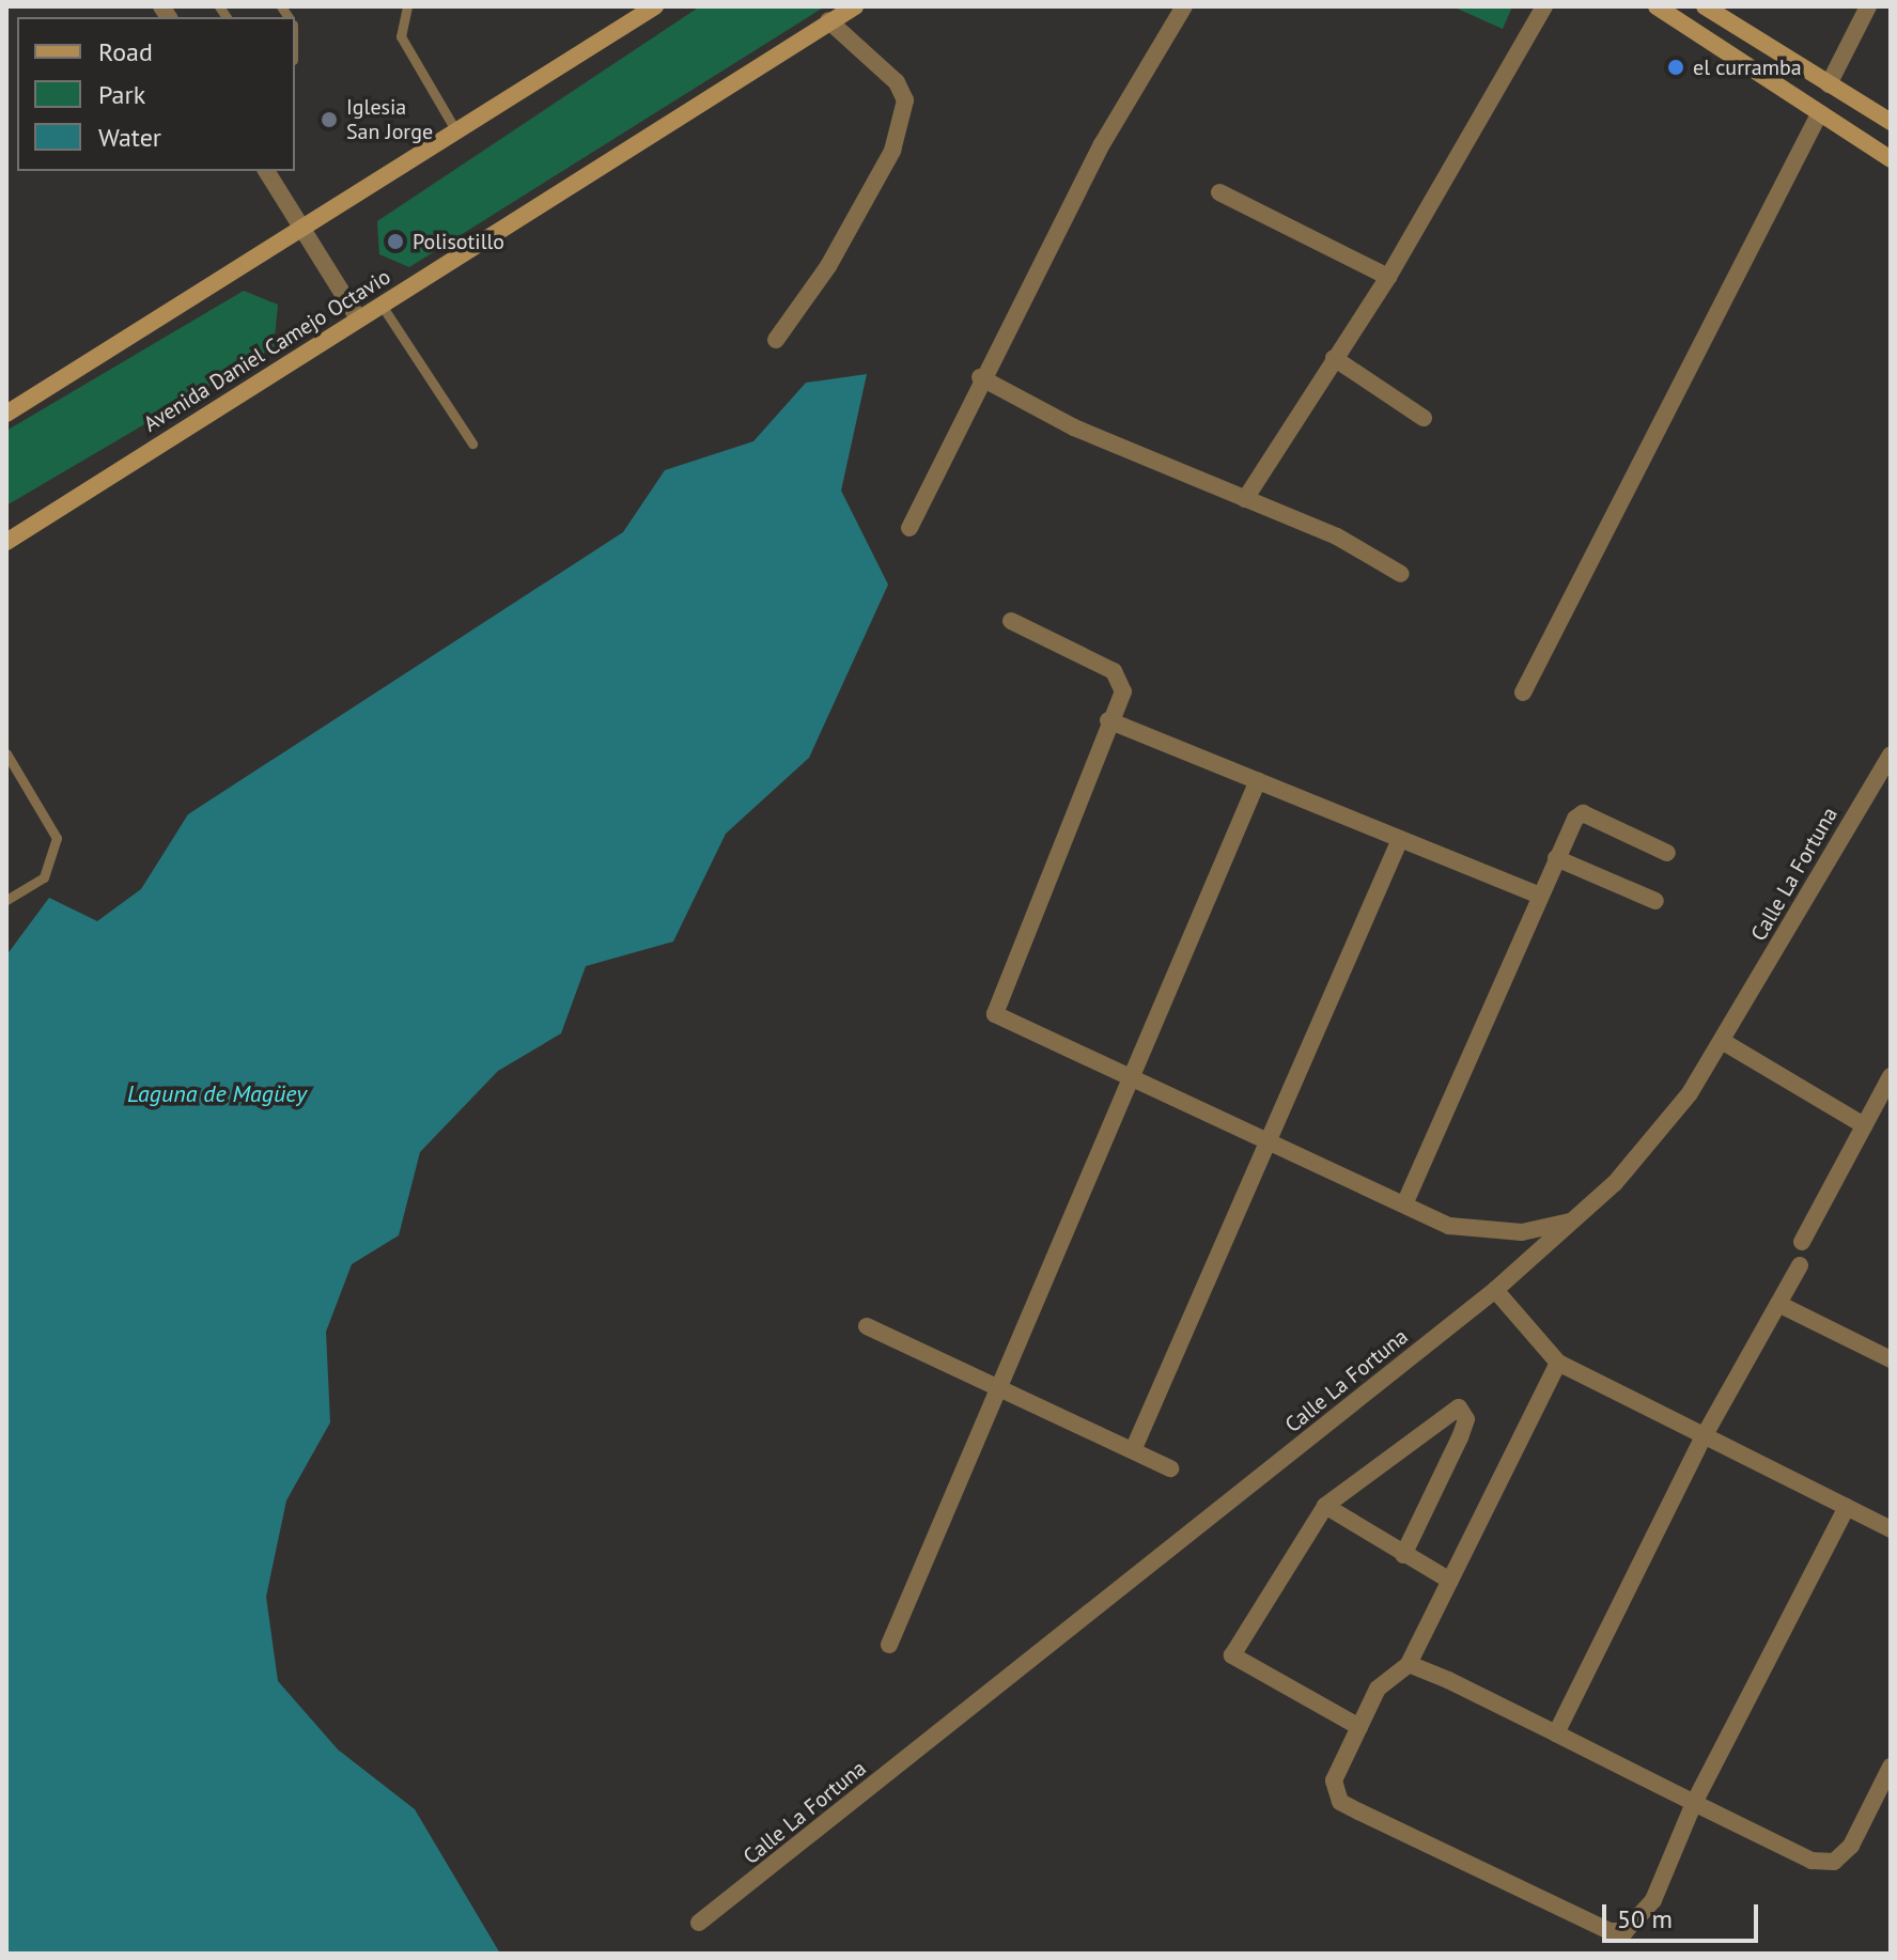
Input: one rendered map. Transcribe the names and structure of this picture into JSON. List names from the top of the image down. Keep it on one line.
{"streets":{"main road":["Avenida Daniel Camejo Octavio"],"street":["Calle La Fortuna"]},"water":["Laguna de Magüey"],"places":["el curramba","Iglesia San Jorge","Polisotillo"],"legend":["Road","Park","Water"],"scale_bar":"50 m"}
